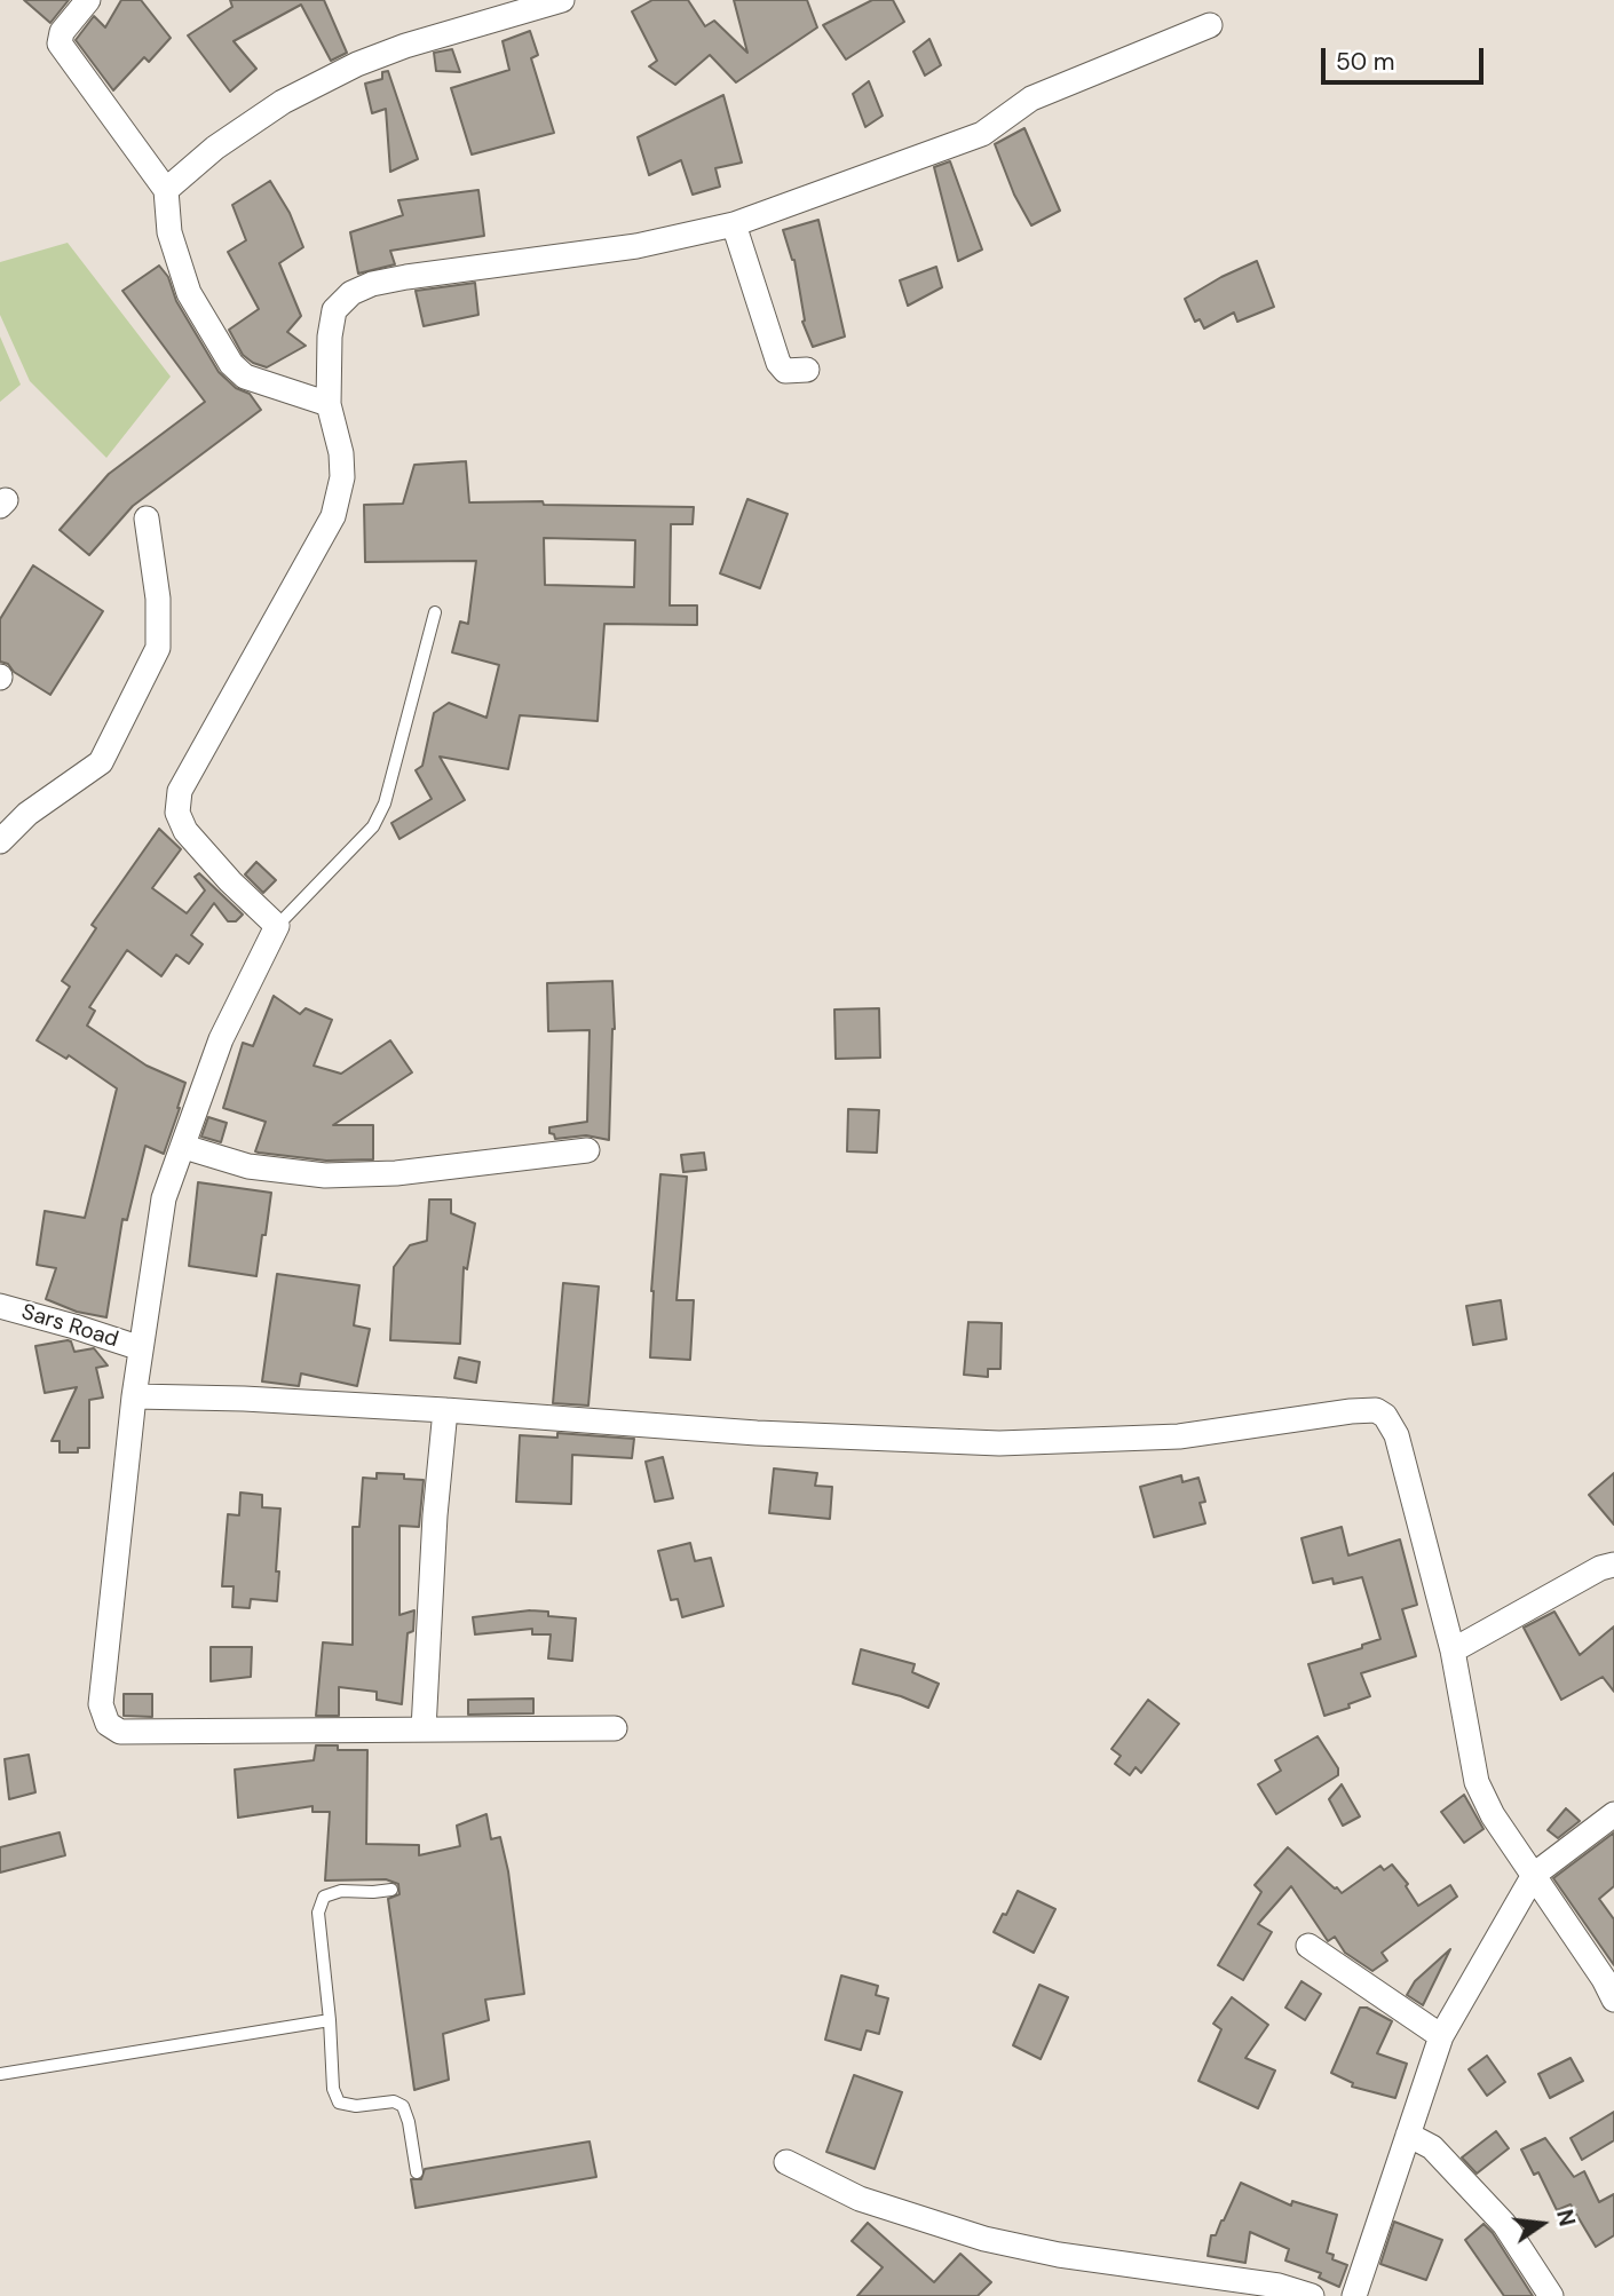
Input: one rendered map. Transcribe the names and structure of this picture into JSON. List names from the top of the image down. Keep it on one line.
{"streets":{"street":["Sars Road"]},"scale_bar":"50 m","north":"right"}
